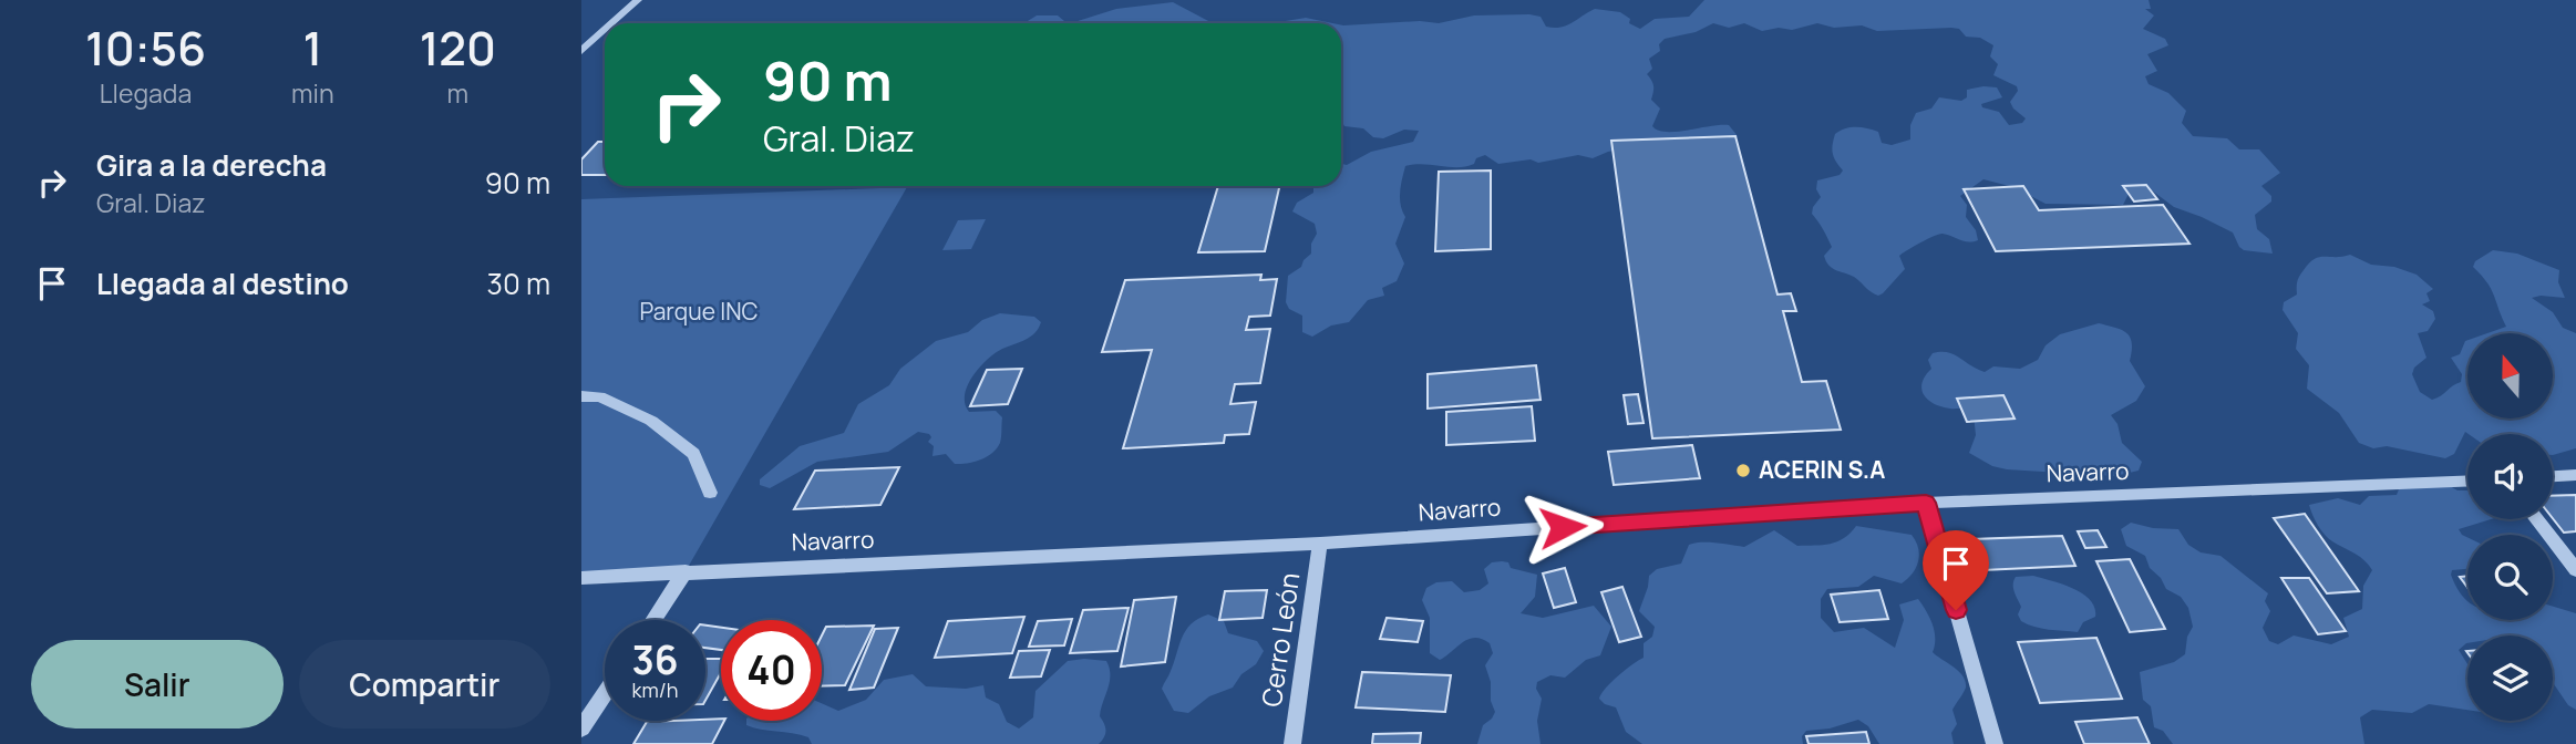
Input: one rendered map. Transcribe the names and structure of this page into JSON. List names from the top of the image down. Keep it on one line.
{"streets":{"street":["Navarro","Cerro León"]},"crossings":[["Navarro","Cerro León"]],"parks":["Parque INC"],"places":["ACERIN S.A"],"north":"top","page":{"eta":["10:56","Llegada","1","min","120","m"],"turn":["90 m","Gral. Diaz"],"list":[{"name":"Gira a la derecha","note":"Gral. Diaz","value":"90 m"},{"name":"Llegada al destino","value":"30 m"}],"speed":"36 km/h","limit":"40","buttons":["Salir","Compartir"]}}
